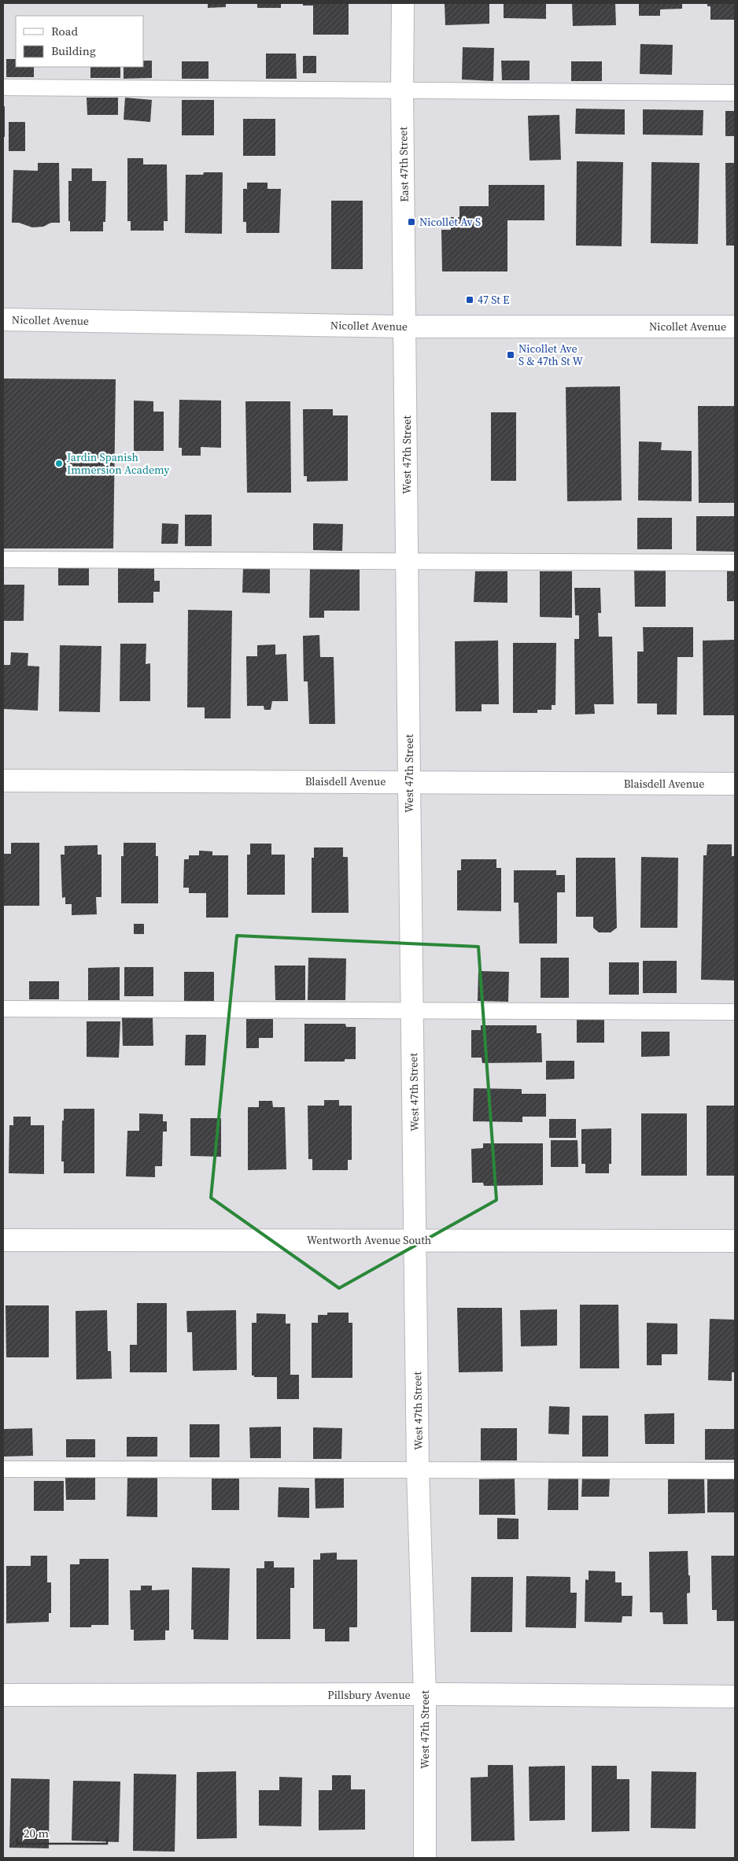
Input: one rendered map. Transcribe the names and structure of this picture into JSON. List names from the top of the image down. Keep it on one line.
{"streets":{"street":["East 47th Street","Nicollet Avenue","West 47th Street","Blaisdell Avenue","Wentworth Avenue South","Pillsbury Avenue"]},"crossings":[["East 47th Street","Nicollet Avenue"],["East 47th Street","West 47th Street"],["Nicollet Avenue","West 47th Street"],["West 47th Street","Blaisdell Avenue"],["West 47th Street","Wentworth Avenue South"],["West 47th Street","Pillsbury Avenue"]],"places":{"transit":["Nicollet Av S","47 St E","Nicollet Ave S & 47th St W"],"other":["Jardin Spanish Immersion Academy"]},"legend":["Road","Building"],"scale_bar":"20 m"}
